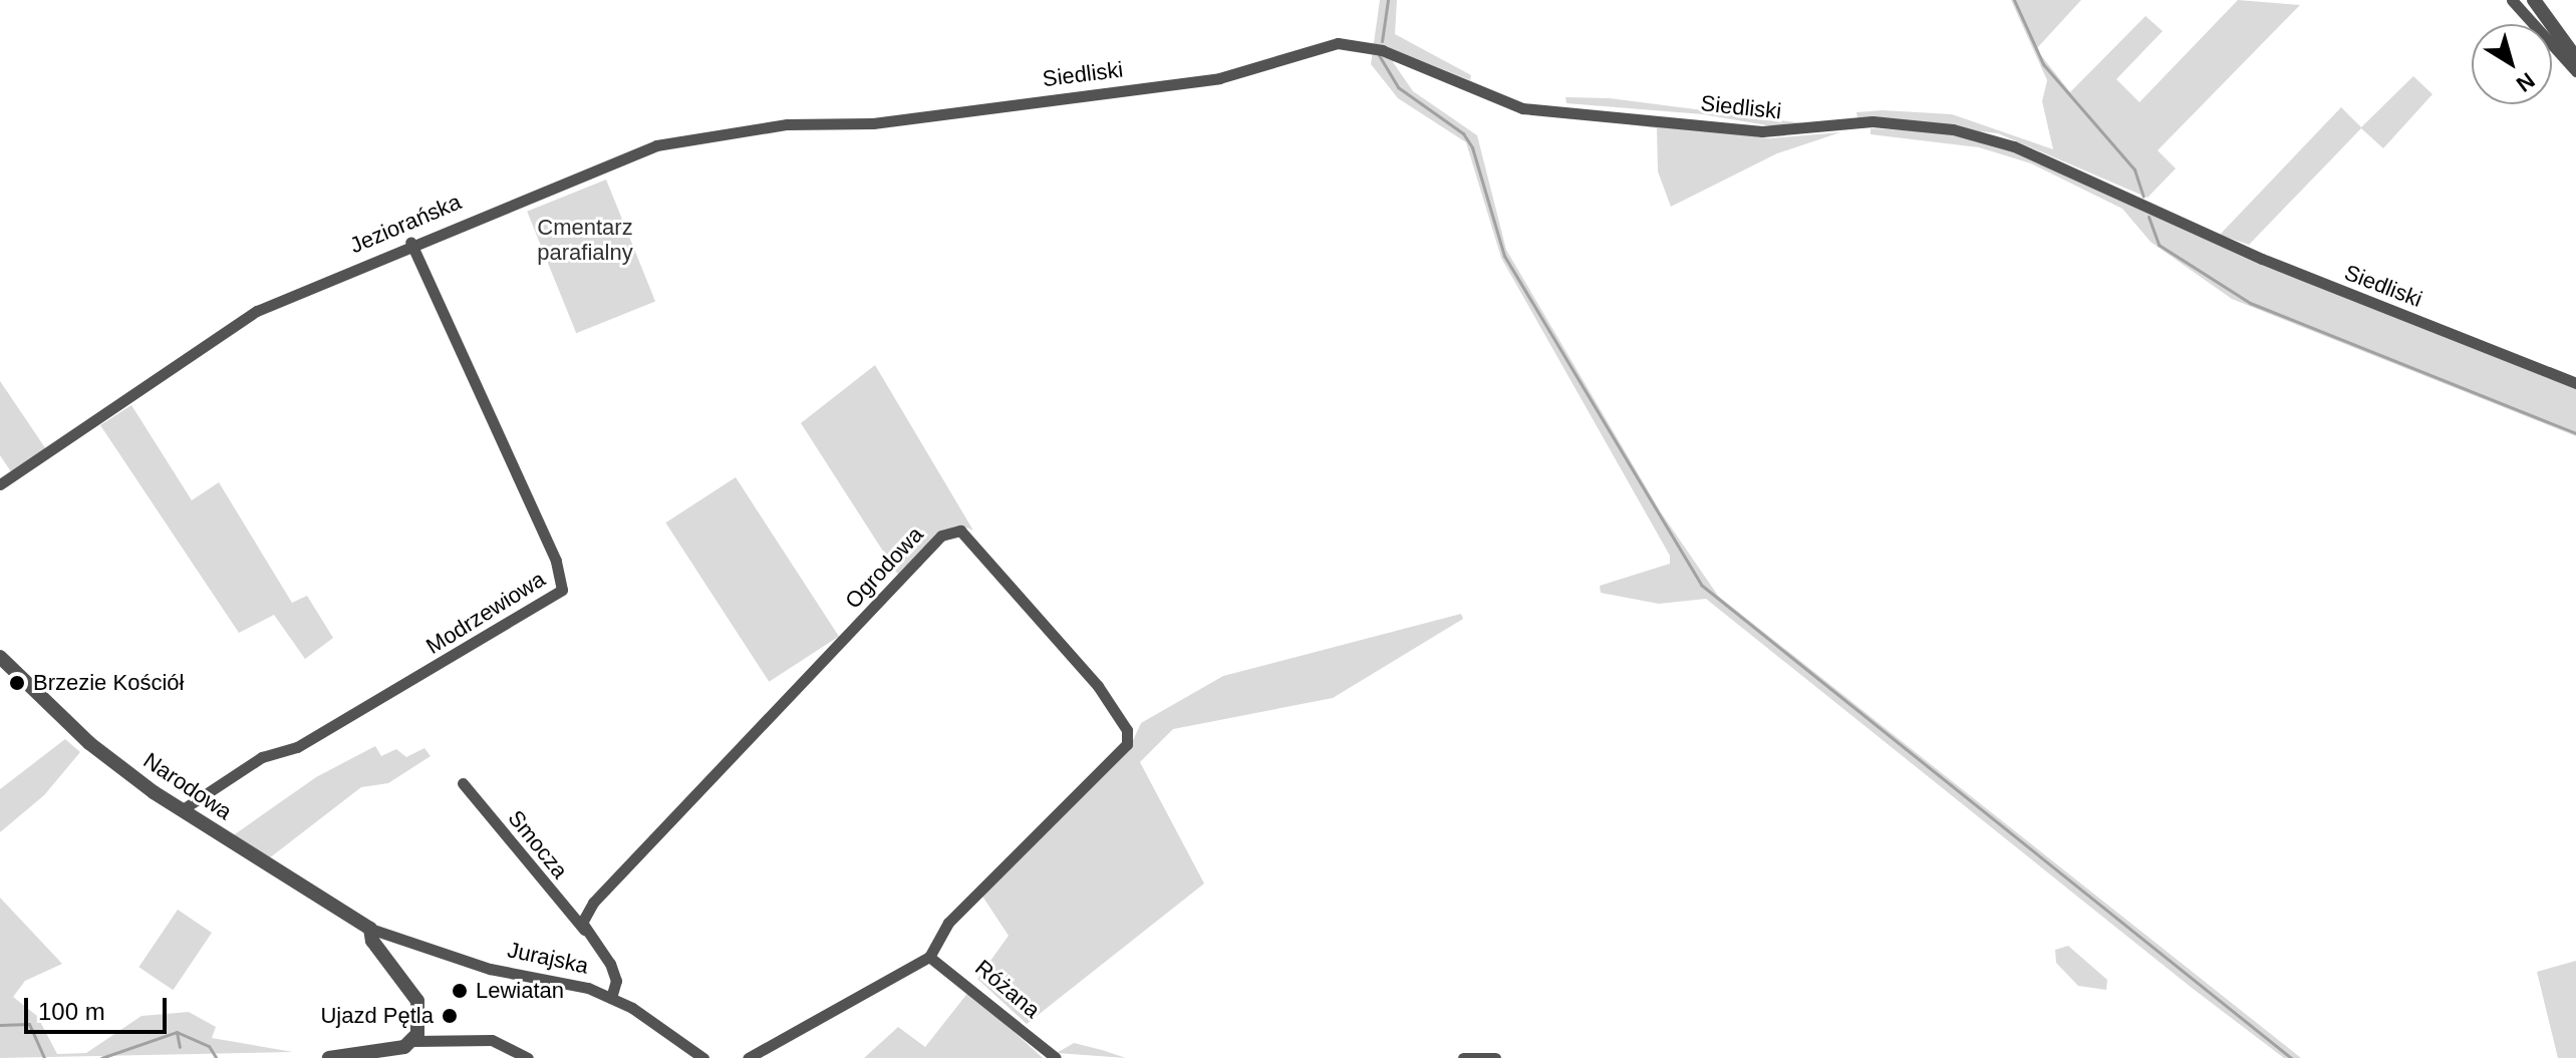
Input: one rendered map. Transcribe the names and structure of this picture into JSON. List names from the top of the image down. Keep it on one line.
{"streets":{"street":["Siedliski","Jeziorańska","Ogrodowa","Modrzewiowa","Narodowa","Smocza","Jurajska","Różana"]},"crossings":[["Siedliski","Jeziorańska"],["Jeziorańska","Modrzewiowa"],["Ogrodowa","Smocza"],["Ogrodowa","Różana"],["Modrzewiowa","Narodowa"],["Narodowa","Jurajska"]],"parks":["Cmentarz parafialny"],"places":["Brzezie Kościół","Lewiatan","Ujazd Pętla"],"scale_bar":"100 m","north":"bottom right"}
